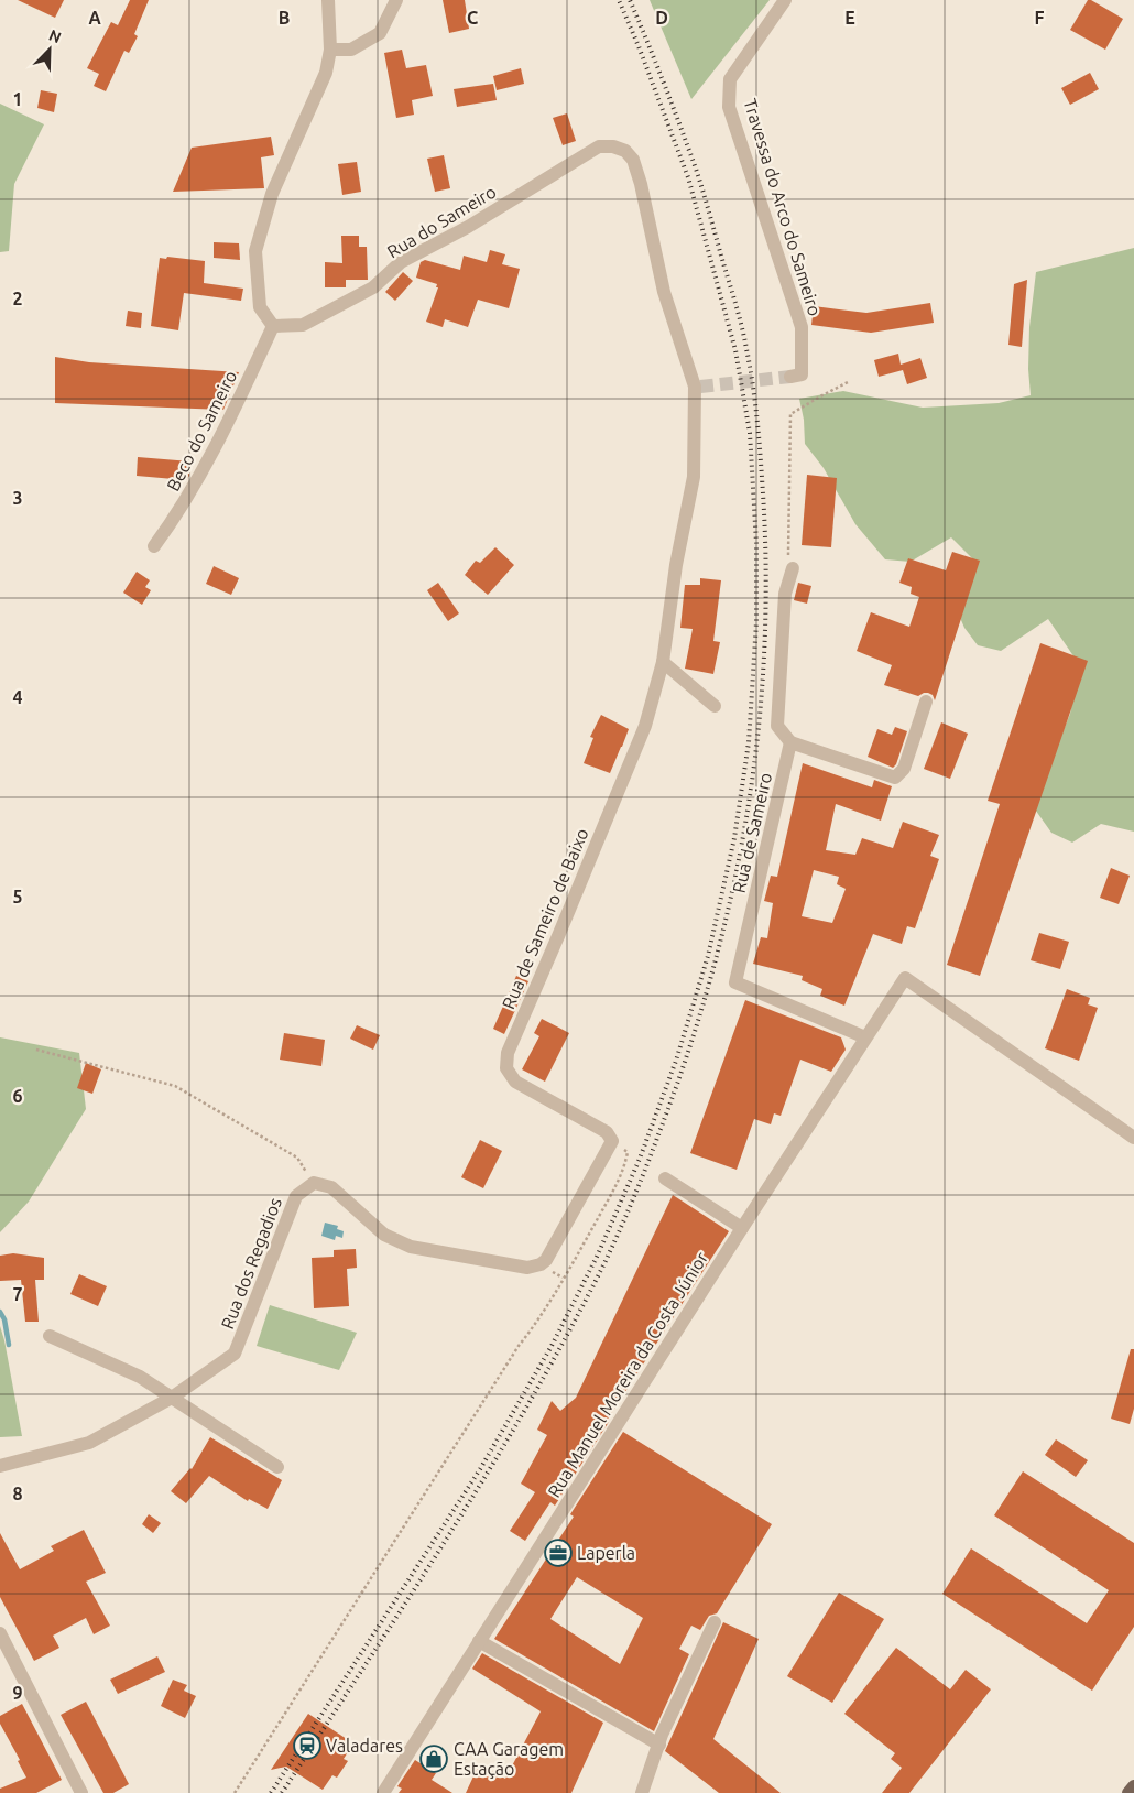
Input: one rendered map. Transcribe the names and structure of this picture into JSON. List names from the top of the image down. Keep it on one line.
{"streets":{"street":["Travessa do Arco do Sameiro","Rua do Sameiro","Beco do Sameiro","Rua de Sameiro","Rua de Sameiro de Baixo","Rua dos Regadios","Rua Manuel Moreira da Costa Júnior"]},"crossings":[["Rua do Sameiro","Beco do Sameiro"],["Rua do Sameiro","Rua de Sameiro de Baixo"],["Rua de Sameiro","Rua Manuel Moreira da Costa Júnior"],["Rua de Sameiro de Baixo","Rua dos Regadios"]],"places":{"office":["Laperla"],"station":["Valadares"],"shop":["CAA Garagem Estação"]},"north":"top right","grid":{"columns":["A","B","C","D","E","F"],"rows":["1","2","3","4","5","6","7","8","9"]}}
